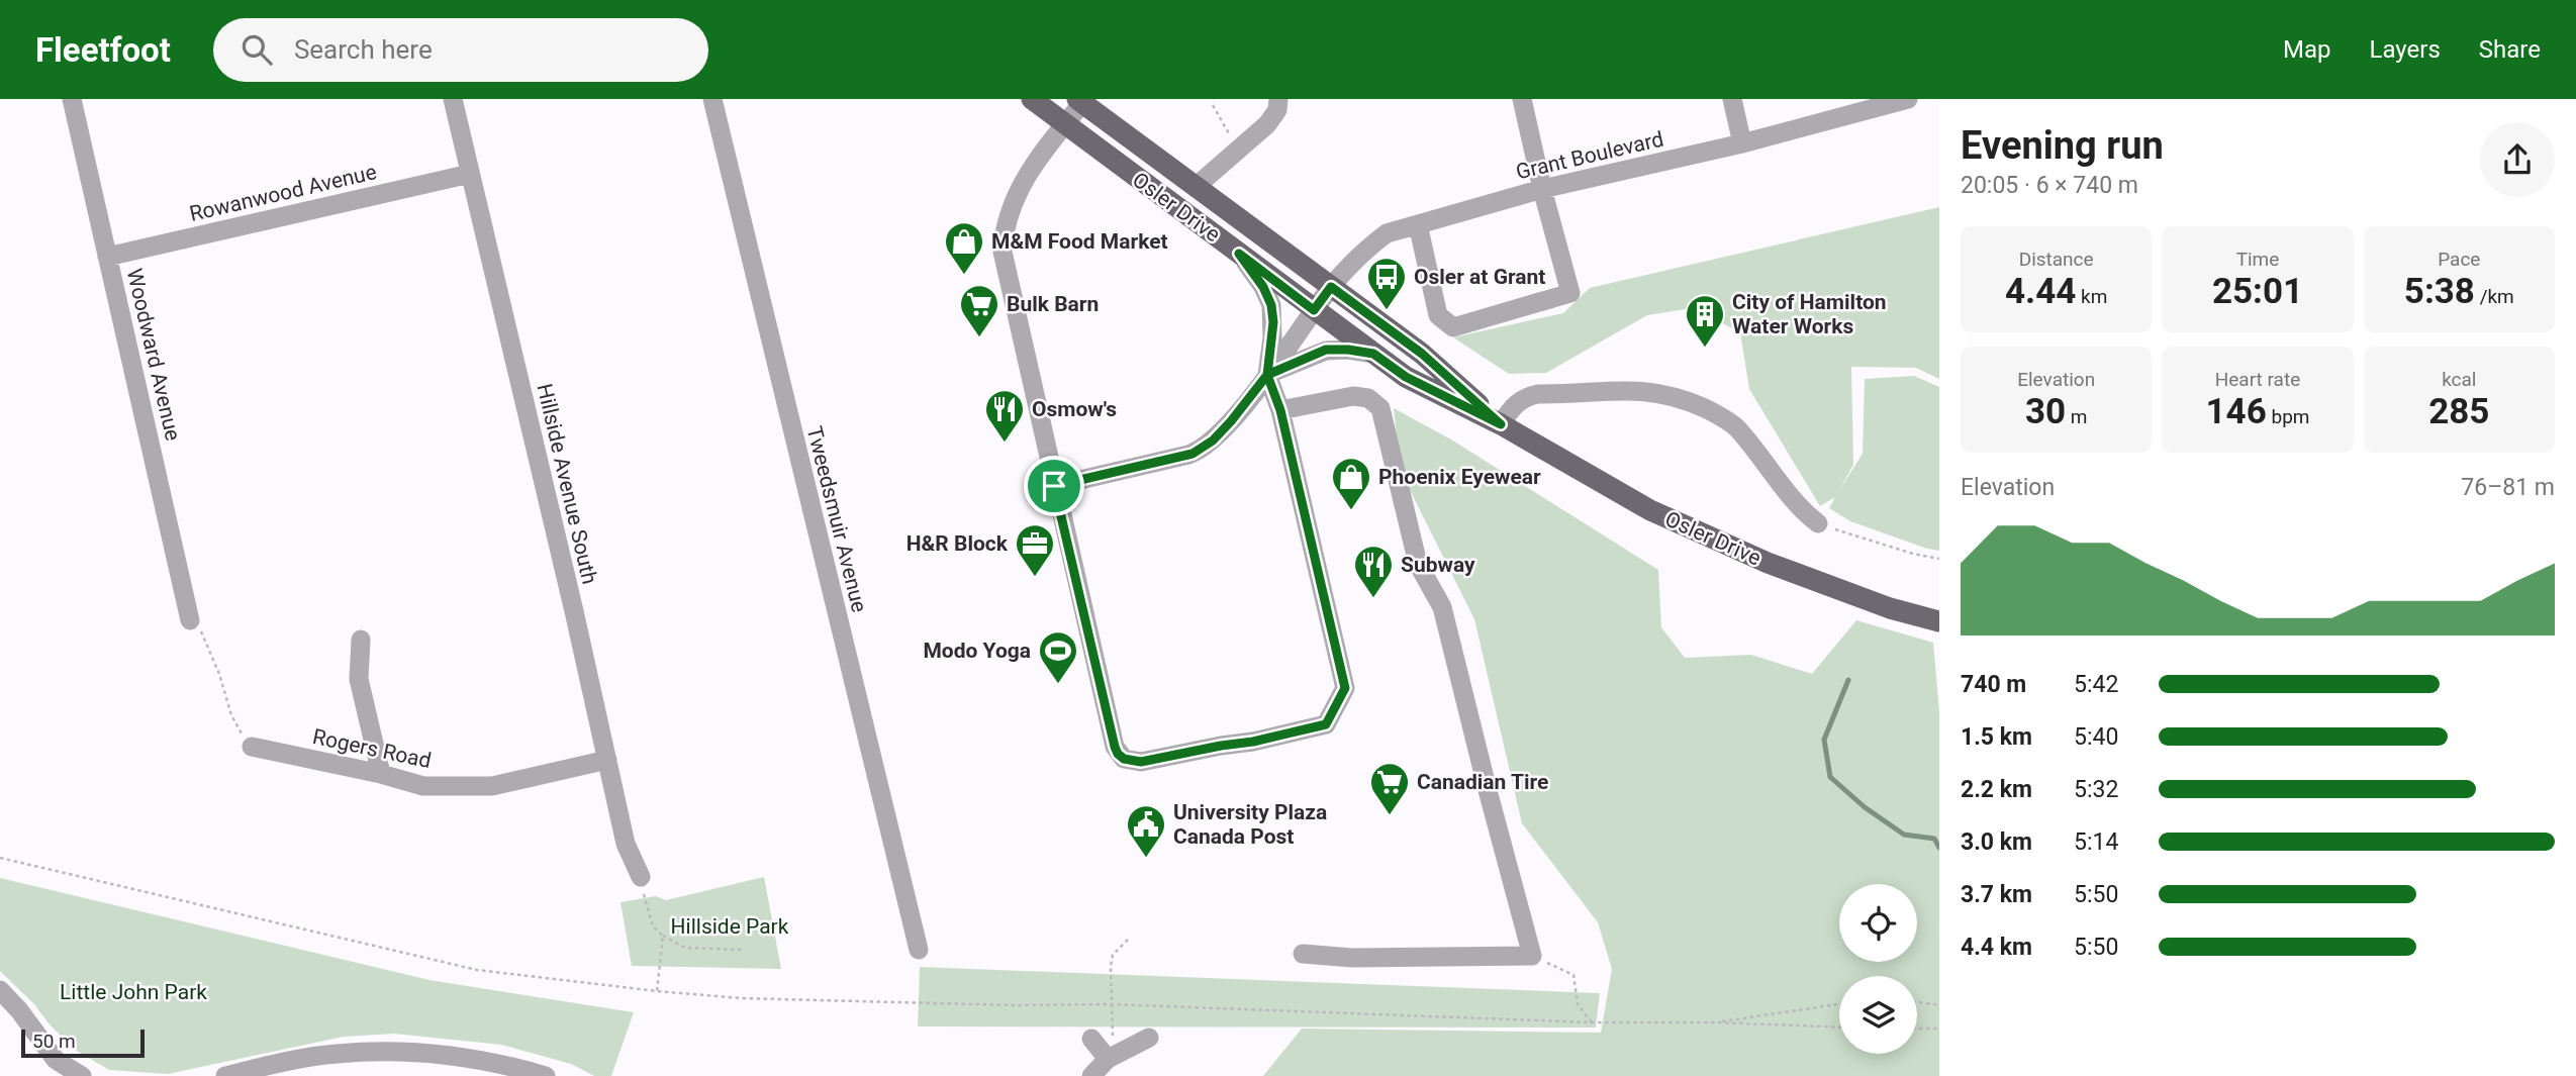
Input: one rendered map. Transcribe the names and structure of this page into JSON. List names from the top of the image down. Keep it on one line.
{"streets":{"main road":["Osler Drive"],"street":["Grant Boulevard","Rowanwood Avenue","Woodward Avenue","Hillside Avenue South","Tweedsmuir Avenue","Rogers Road"]},"crossings":[["Grant Boulevard","Osler Drive"],["Rowanwood Avenue","Woodward Avenue"],["Rowanwood Avenue","Hillside Avenue South"],["Hillside Avenue South","Rogers Road"]],"parks":["Hillside Park","Little John Park"],"places":{"shop":["M&M Food Market","Phoenix Eyewear"],"bus stop":["Osler at Grant"],"supermarket":["Bulk Barn","Canadian Tire"],"building":["City of Hamilton Water Works"],"restaurant":["Osmow's","Subway"],"office":["H&R Block"],"sports":["Modo Yoga"],"public building":["University Plaza Canada Post"]},"scale_bar":"50 m","page":{"header":"Fleetfoot","search":"Search here","nav":["Map","Layers","Share"],"heading":["Evening run","20:05 · 6 × 740 m"],"stats":[["Distance","4.44 km"],["Time","25:01"],["Pace","5:38 /km"],["Elevation","30 m"],["Heart rate","146 bpm"],["kcal","285"]],"chart":["Elevation","76–81 m"],"list":[{"name":"740 m","note":"5:42"},{"name":"1.5 km","note":"5:40"},{"name":"2.2 km","note":"5:32"},{"name":"3.0 km","note":"5:14"},{"name":"3.7 km","note":"5:50"},{"name":"4.4 km","note":"5:50"}],"scale":"50 m"}}
